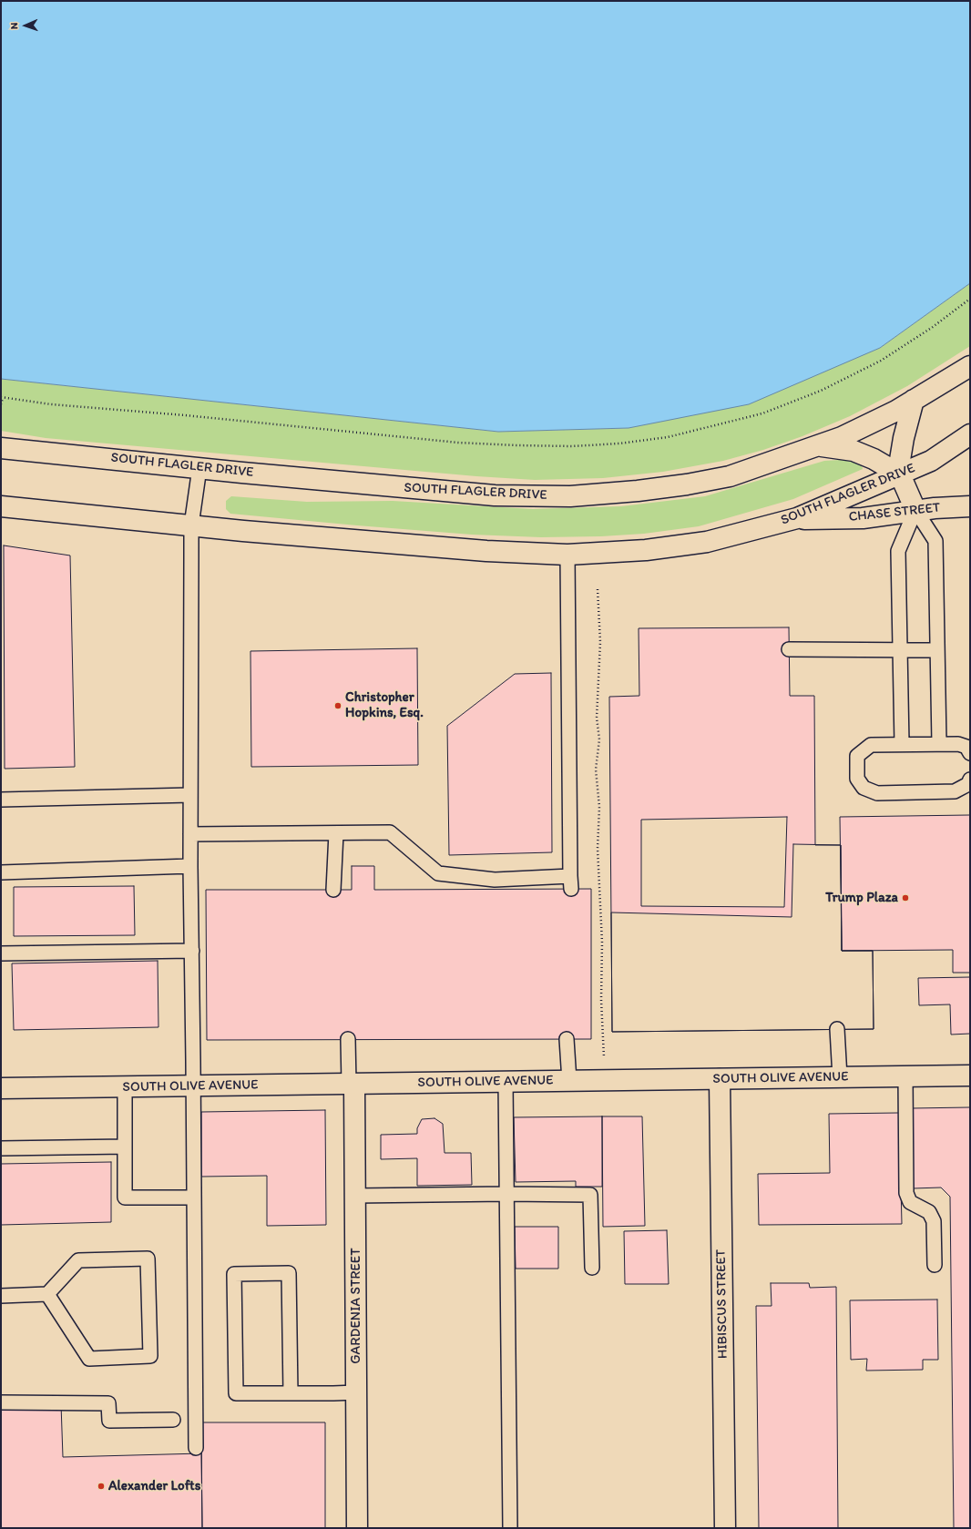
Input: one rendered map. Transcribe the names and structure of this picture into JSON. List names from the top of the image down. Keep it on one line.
{"streets":{"street":["SOUTH FLAGLER DRIVE","CHASE STREET","SOUTH OLIVE AVENUE","HIBISCUS STREET","GARDENIA STREET"]},"crossings":[["SOUTH FLAGLER DRIVE","CHASE STREET"],["SOUTH OLIVE AVENUE","HIBISCUS STREET"],["SOUTH OLIVE AVENUE","GARDENIA STREET"]],"places":["Christopher Hopkins, Esq.","Trump Plaza","Alexander Lofts"],"north":"left"}
